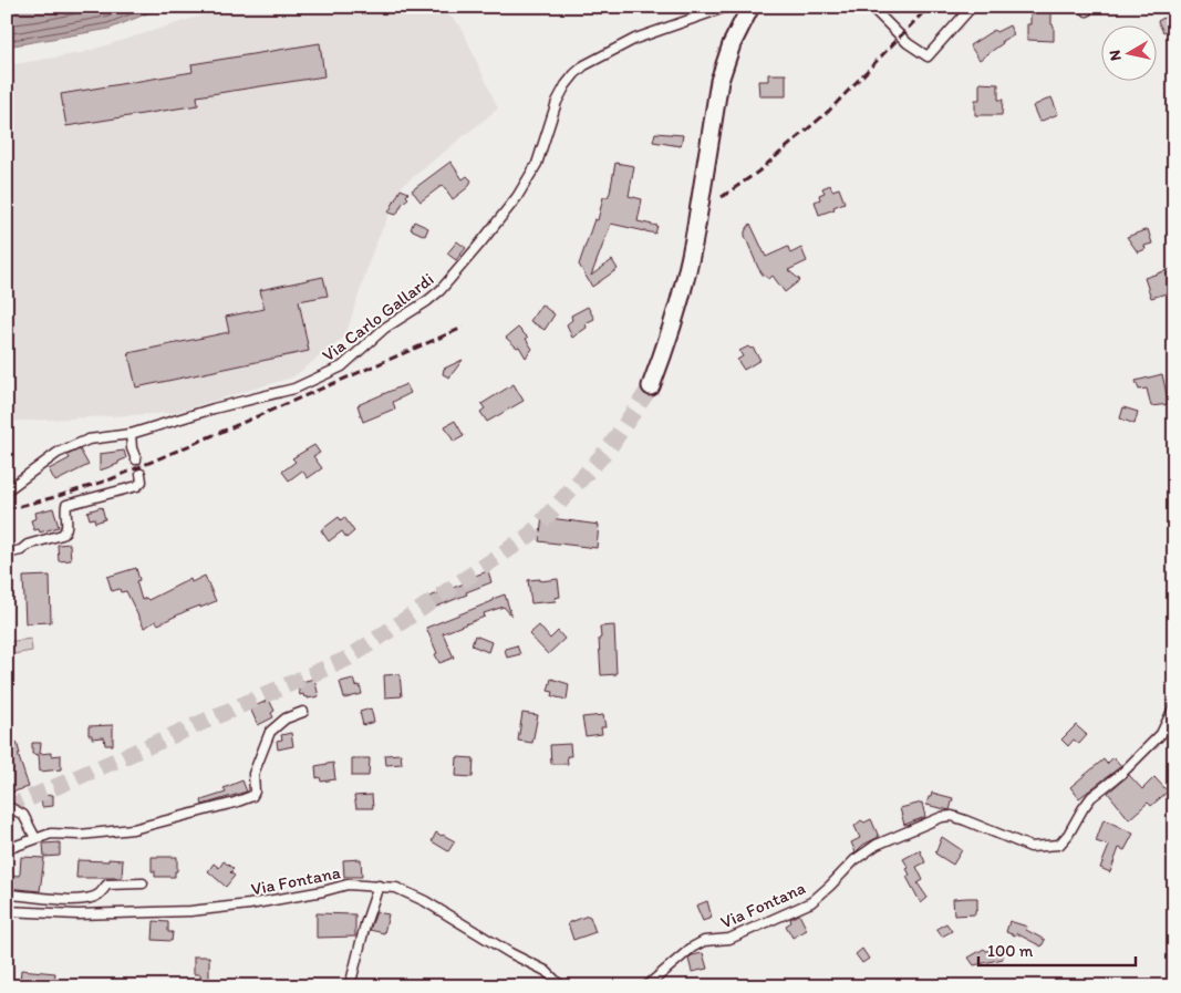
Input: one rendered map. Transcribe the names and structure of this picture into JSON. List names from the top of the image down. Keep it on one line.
{"streets":{"street":["Via Carlo Gallardi","Via Fontana"]},"scale_bar":"100 m","north":"left"}
